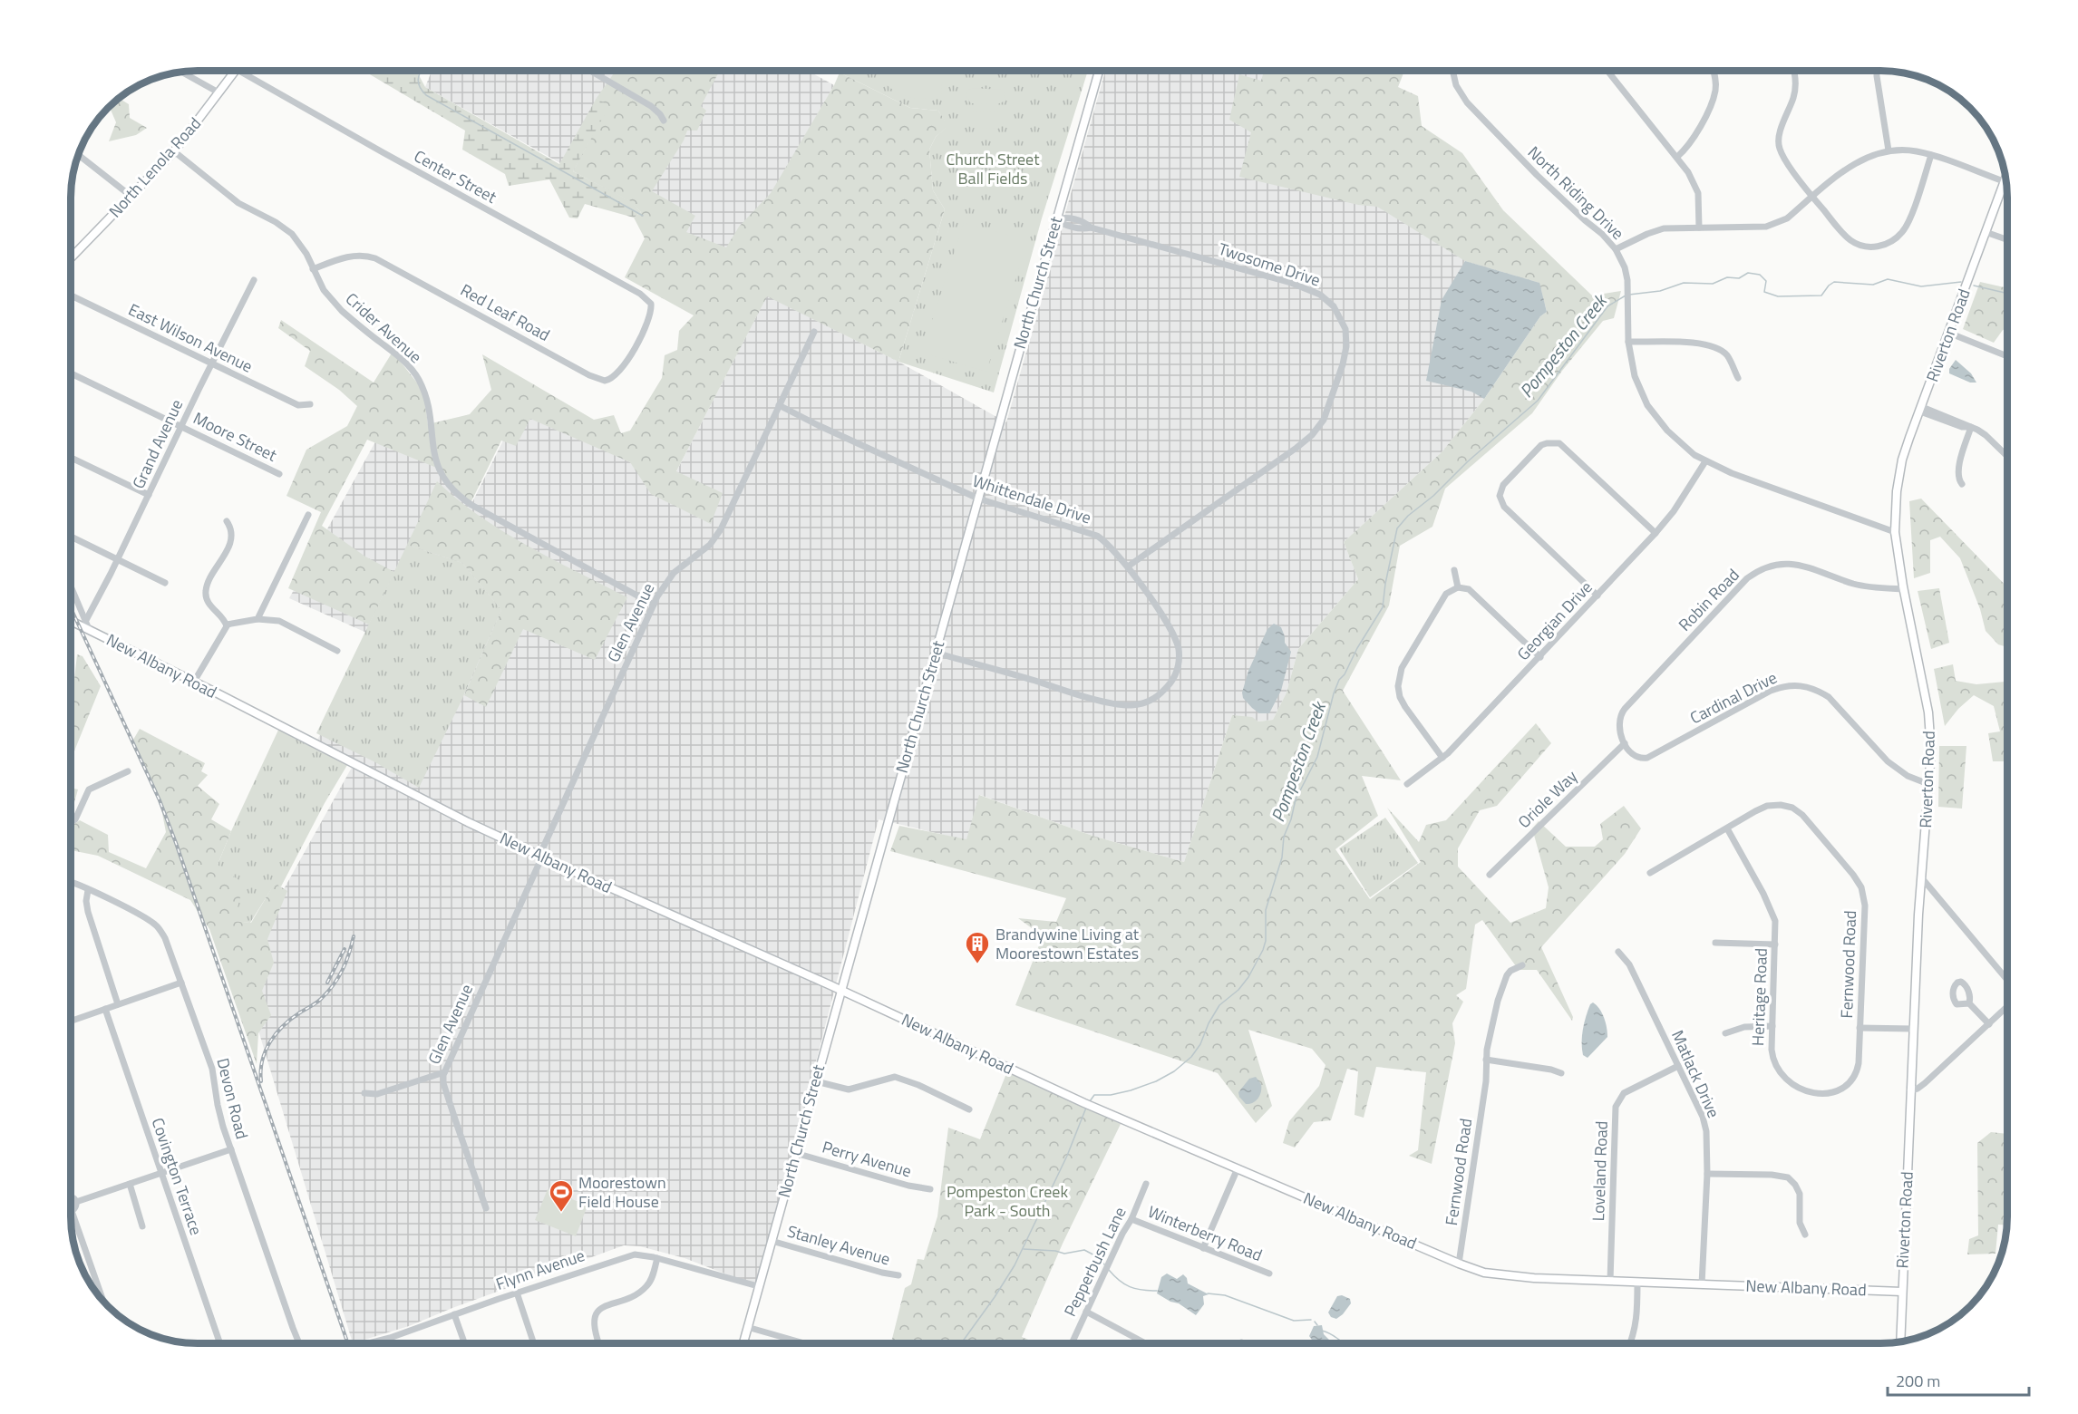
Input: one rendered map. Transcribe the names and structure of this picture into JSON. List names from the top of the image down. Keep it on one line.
{"streets":{"main road":["North Lenola Road","North Church Street","Riverton Road","New Albany Road"],"street":["Center Street","North Riding Drive","Twosome Drive","Red Leaf Road","Crider Avenue","East Wilson Avenue","Moore Street","Grand Avenue","Whittendale Drive","Robin Road","Georgian Drive","Glen Avenue","Cardinal Drive","Oriole Way","Fernwood Road","Heritage Road","Matlack Drive","Devon Road","Perry Avenue","Loveland Road","Covington Terrace","Winterberry Road","Stanley Avenue","Pepperbush Lane","Flynn Avenue"]},"crossings":[["North Lenola Road","Crider Avenue"],["Center Street","Red Leaf Road"],["North Riding Drive","Riverton Road"],["North Riding Drive","Georgian Drive"],["Twosome Drive","North Church Street"],["Twosome Drive","Whittendale Drive"],["North Church Street","Whittendale Drive"],["North Church Street","New Albany Road"],["North Church Street","Perry Avenue"],["North Church Street","Stanley Avenue"],["North Church Street","Flynn Avenue"],["Red Leaf Road","Crider Avenue"],["Crider Avenue","Glen Avenue"],["Riverton Road","Robin Road"],["Riverton Road","New Albany Road"],["Riverton Road","Cardinal Drive"],["Riverton Road","Fernwood Road"],["East Wilson Avenue","Grand Avenue"],["Moore Street","Grand Avenue"],["Whittendale Drive","Glen Avenue"],["Robin Road","Cardinal Drive"],["Robin Road","Oriole Way"],["Glen Avenue","New Albany Road"],["New Albany Road","Fernwood Road"],["New Albany Road","Matlack Drive"],["New Albany Road","Loveland Road"],["Cardinal Drive","Oriole Way"],["Fernwood Road","Heritage Road"],["Matlack Drive","Loveland Road"],["Winterberry Road","Pepperbush Lane"]],"water":["Pompeston Creek"],"parks":["Church Street Ball Fields","Pompeston Creek Park - South"],"places":{"building":["Brandywine Living at Moorestown Estates"],"sports":["Moorestown Field House"]},"scale_bar":"200 m"}
